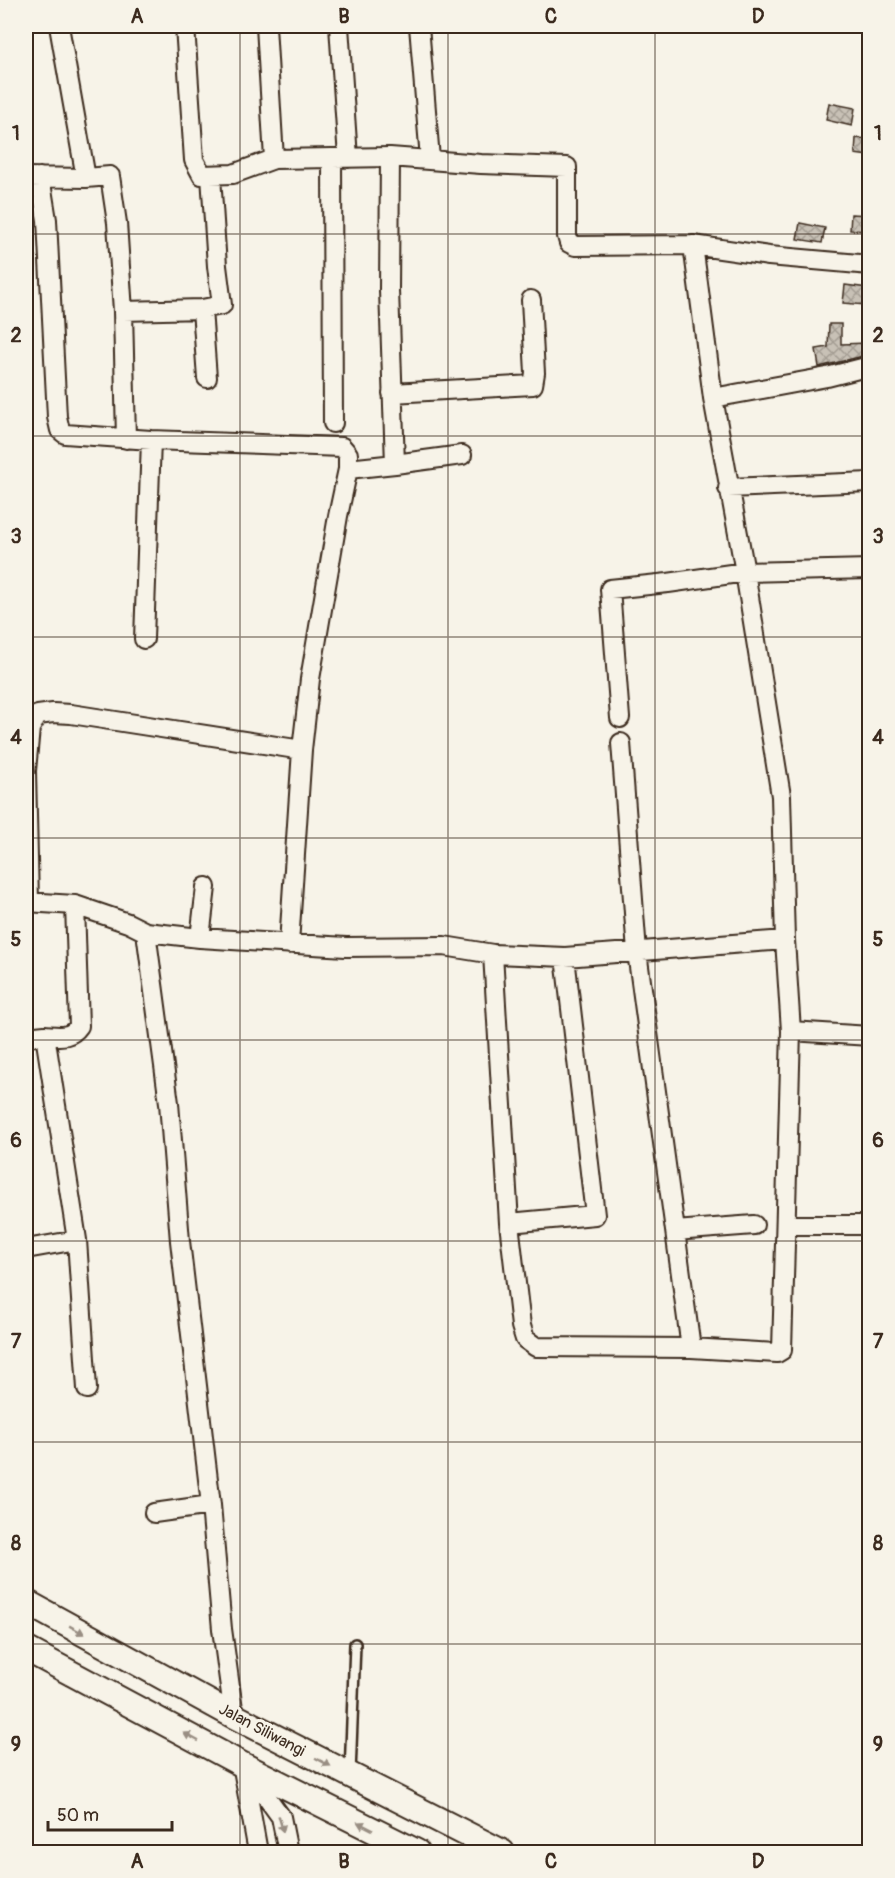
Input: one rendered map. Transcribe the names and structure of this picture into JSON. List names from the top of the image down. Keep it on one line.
{"streets":{"main road":["Jalan Siliwangi"]},"scale_bar":"50 m","grid":{"columns":["A","B","C","D"],"rows":["1","2","3","4","5","6","7","8","9"]}}
